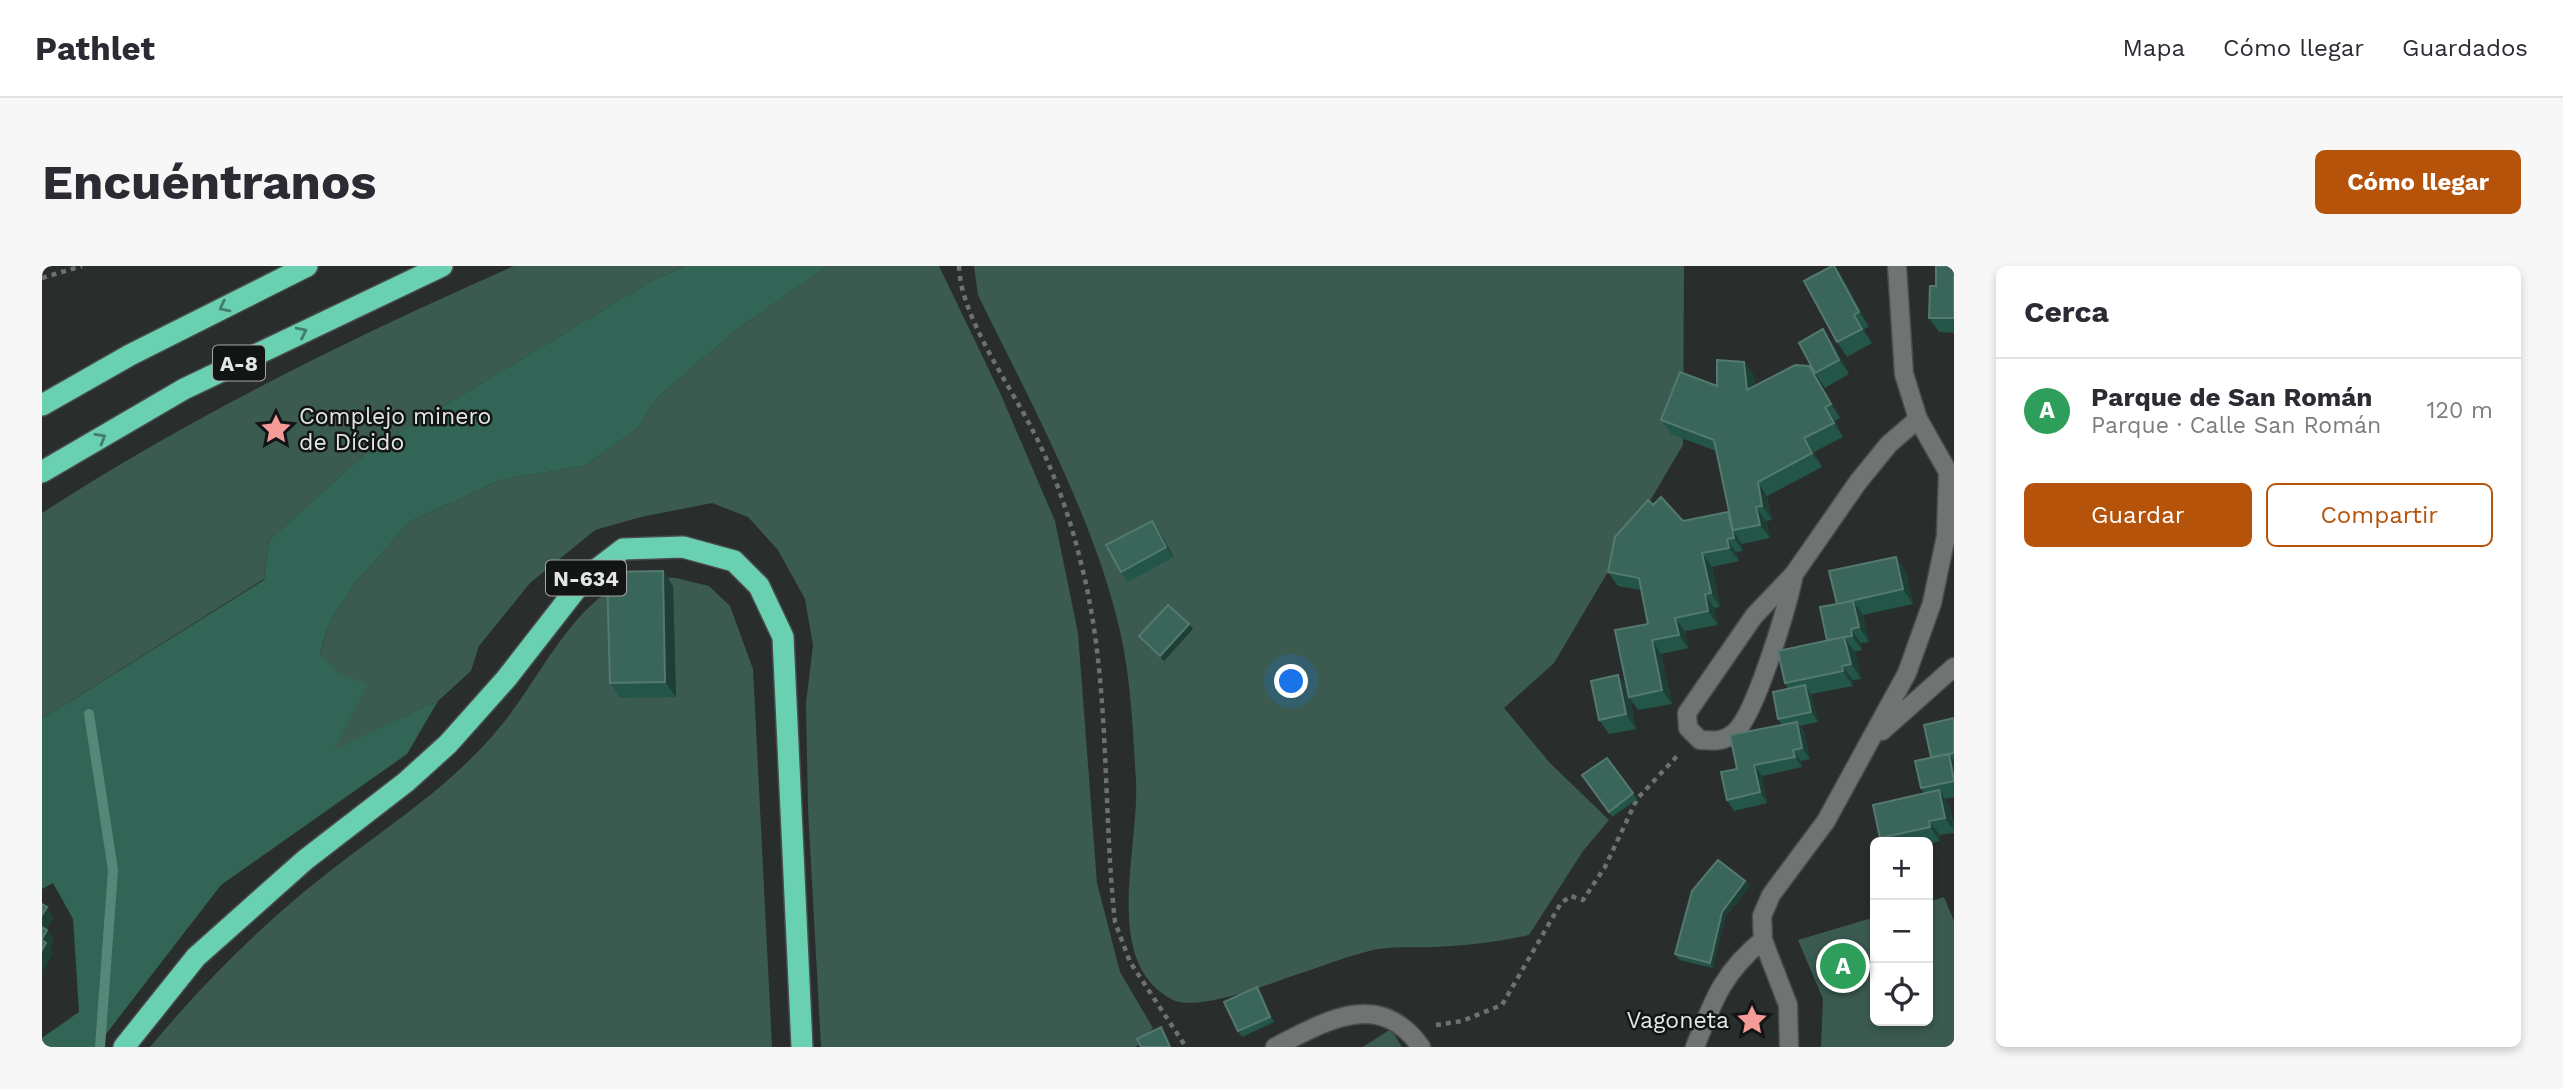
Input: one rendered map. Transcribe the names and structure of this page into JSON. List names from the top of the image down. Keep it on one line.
{"streets":{"highway":["A-8","N-634"]},"places":{"place":["Complejo minero de Dícido","Vagoneta"]},"page":{"header":"Pathlet","nav":["Mapa","Cómo llegar","Guardados"],"buttons":["Cómo llegar",["Guardar","Compartir"]],"title":"Encuéntranos","heading":"Cerca","list":[{"mark":"A","name":"Parque de San Román","note":"Parque · Calle San Román","value":"120 m"}],"map_buttons":["+","−"],"pins":"A"}}
